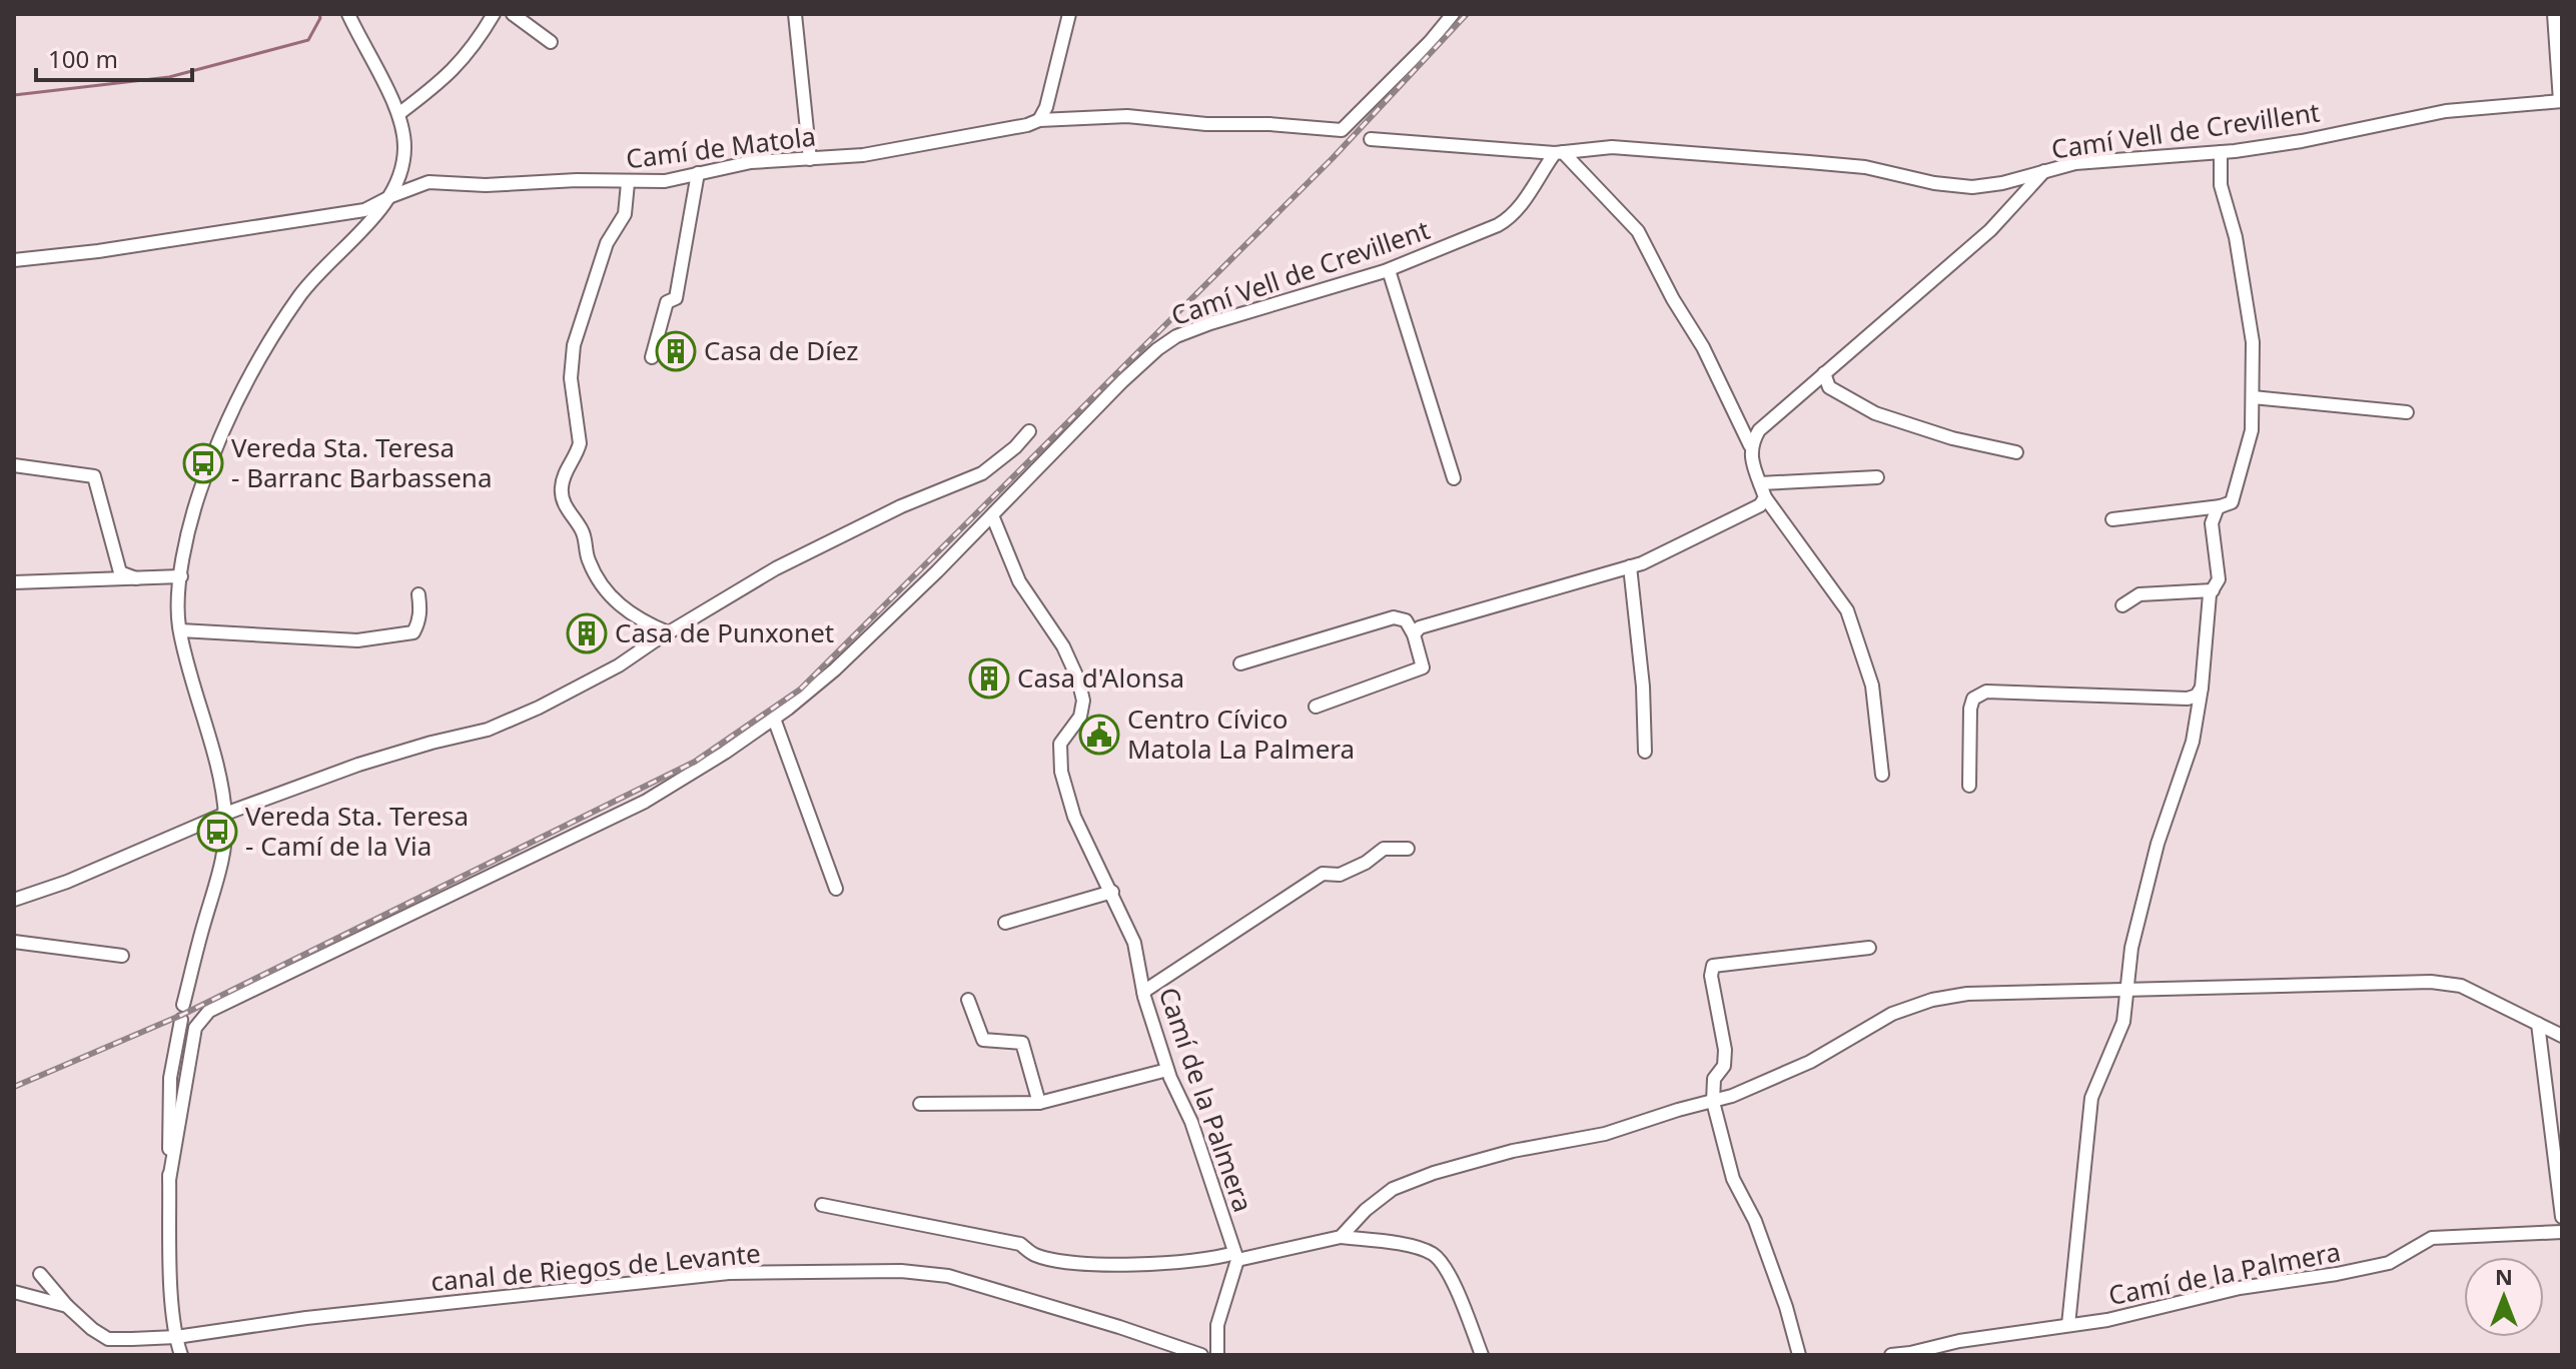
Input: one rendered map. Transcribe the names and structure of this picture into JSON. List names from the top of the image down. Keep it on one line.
{"streets":{"street":["Camí Vell de Crevillent","Camí de Matola","Camí de la Palmera","canal de Riegos de Levante"]},"crossings":[["Camí Vell de Crevillent","Camí de la Palmera"]],"places":{"building":["Casa de Díez","Casa de Punxonet","Casa d'Alonsa"],"bus stop":["Vereda Sta. Teresa - Barranc Barbassena","Vereda Sta. Teresa - Camí de la Via"],"public building":["Centro Cívico Matola La Palmera"]},"scale_bar":"100 m","north":"top"}
